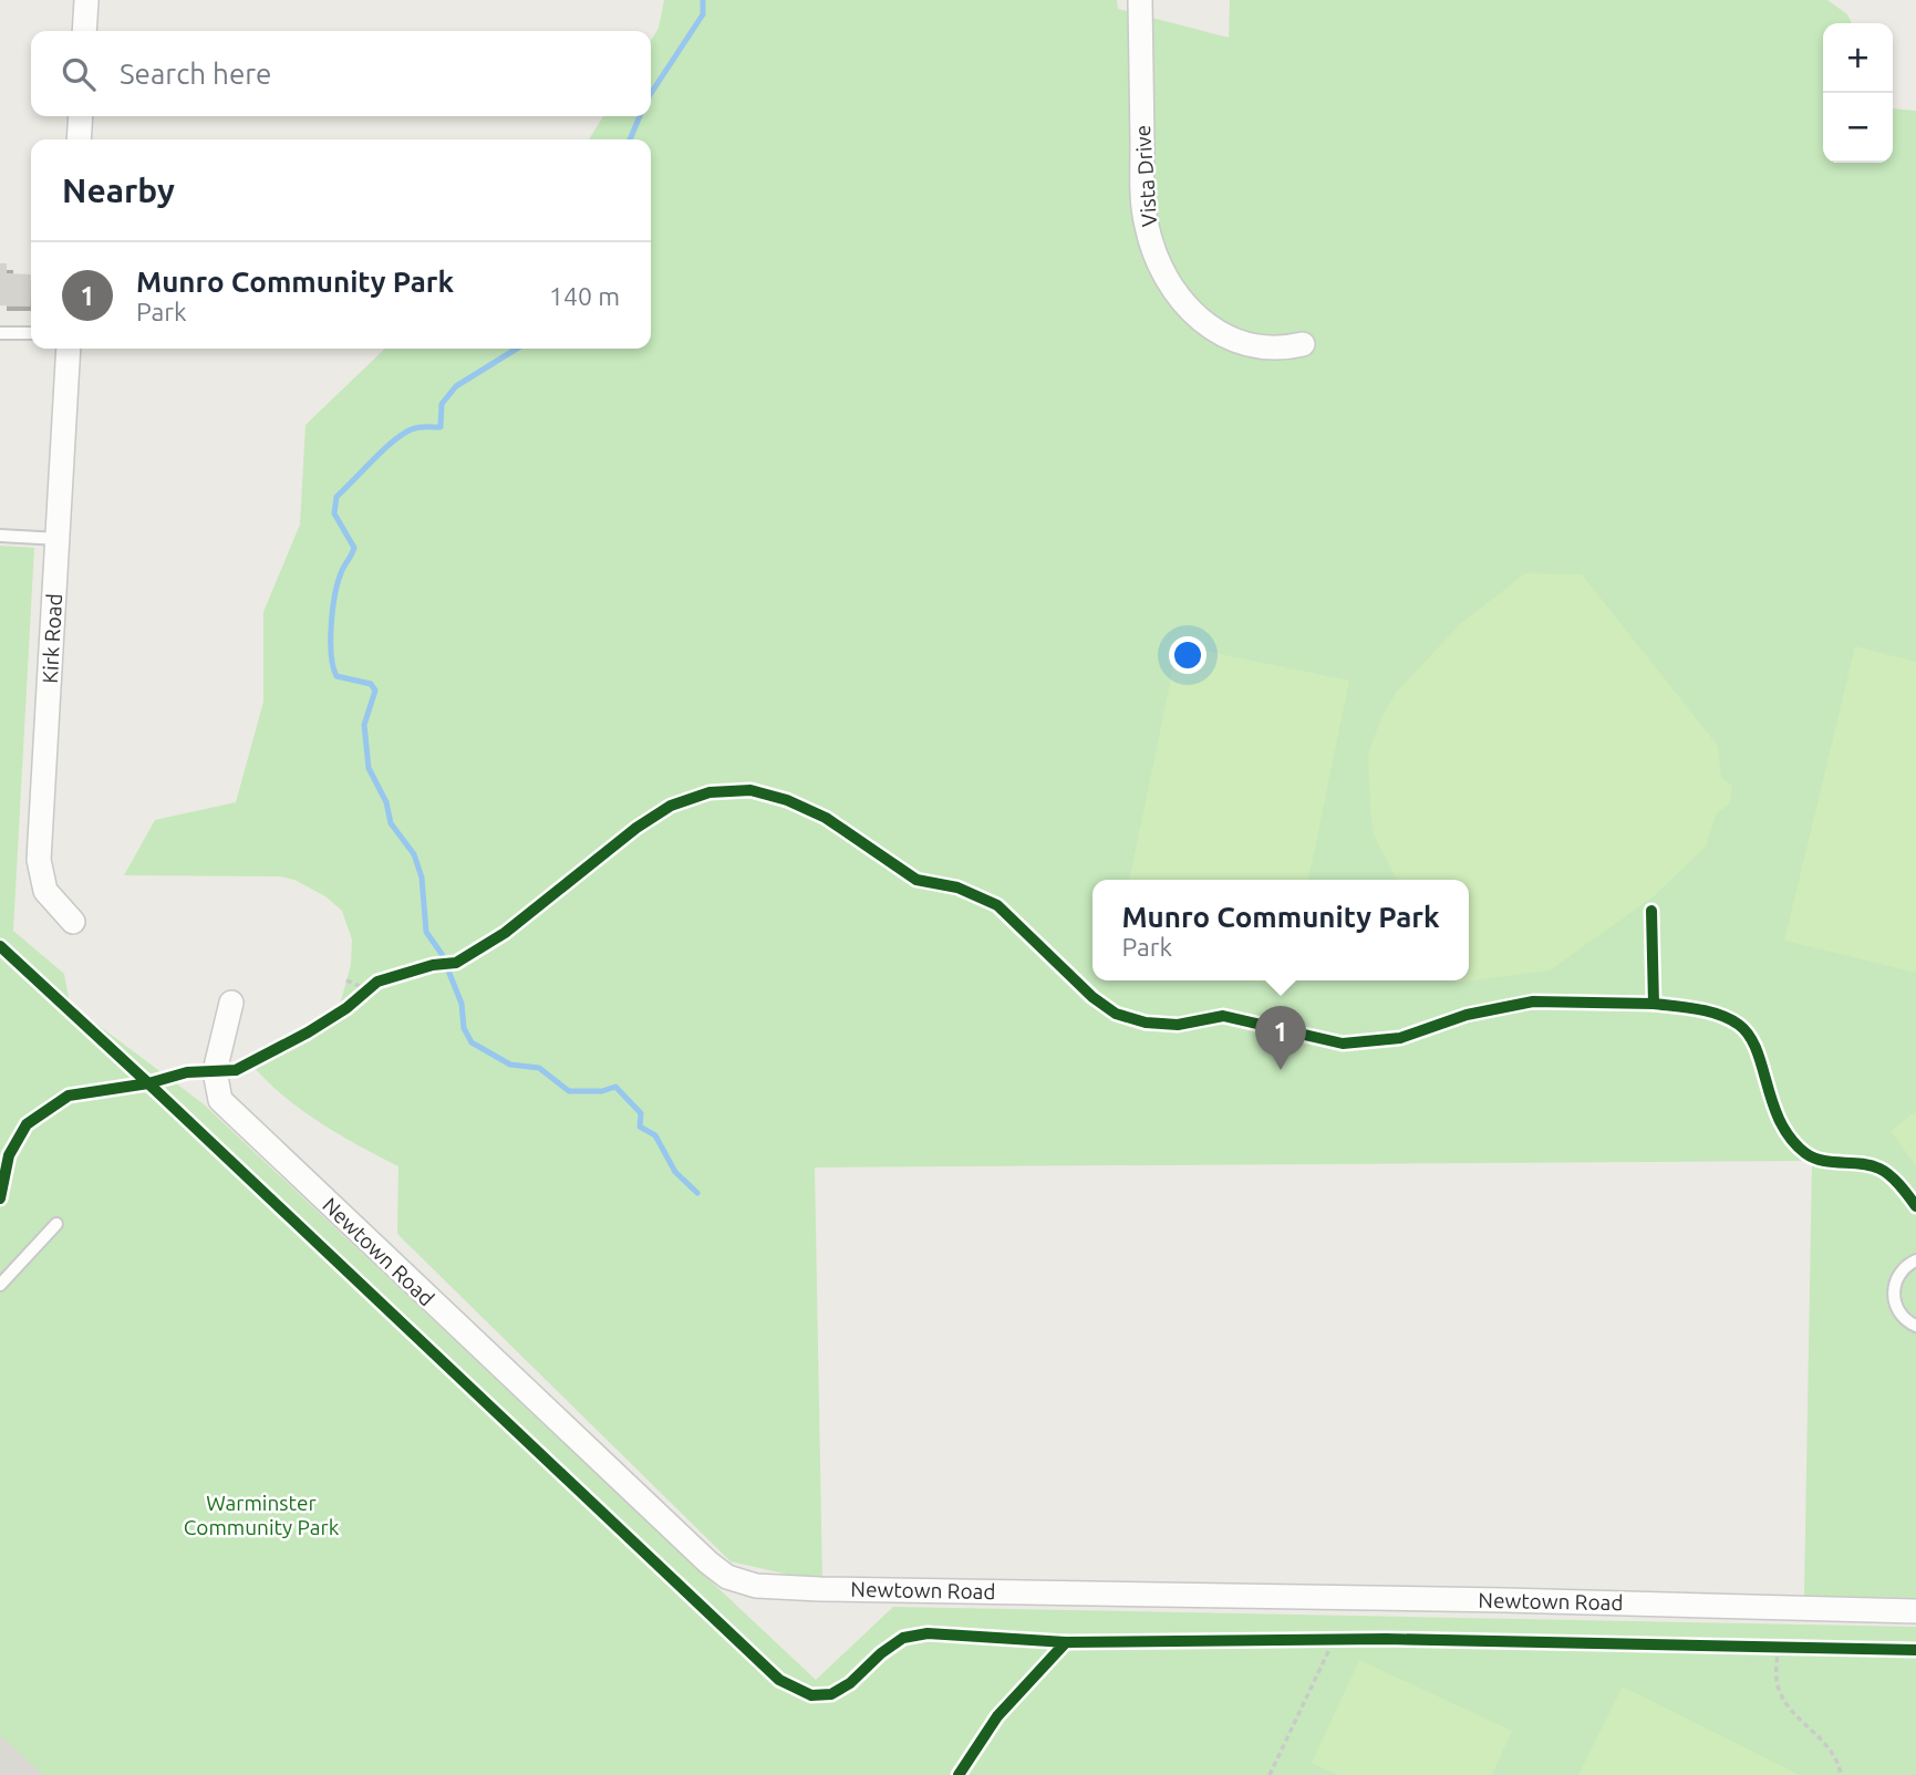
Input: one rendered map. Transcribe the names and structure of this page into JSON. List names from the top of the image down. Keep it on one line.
{"streets":{"street":["Vista Drive","Kirk Road","Newtown Road"]},"parks":["Warminster Community Park"],"page":{"map_buttons":["+","−"],"search":"Search here","heading":"Nearby","list":[{"mark":"1","name":"Munro Community Park","note":"Park","value":"140 m"}],"popup":["Munro Community Park","Park"],"pins":"1"}}
